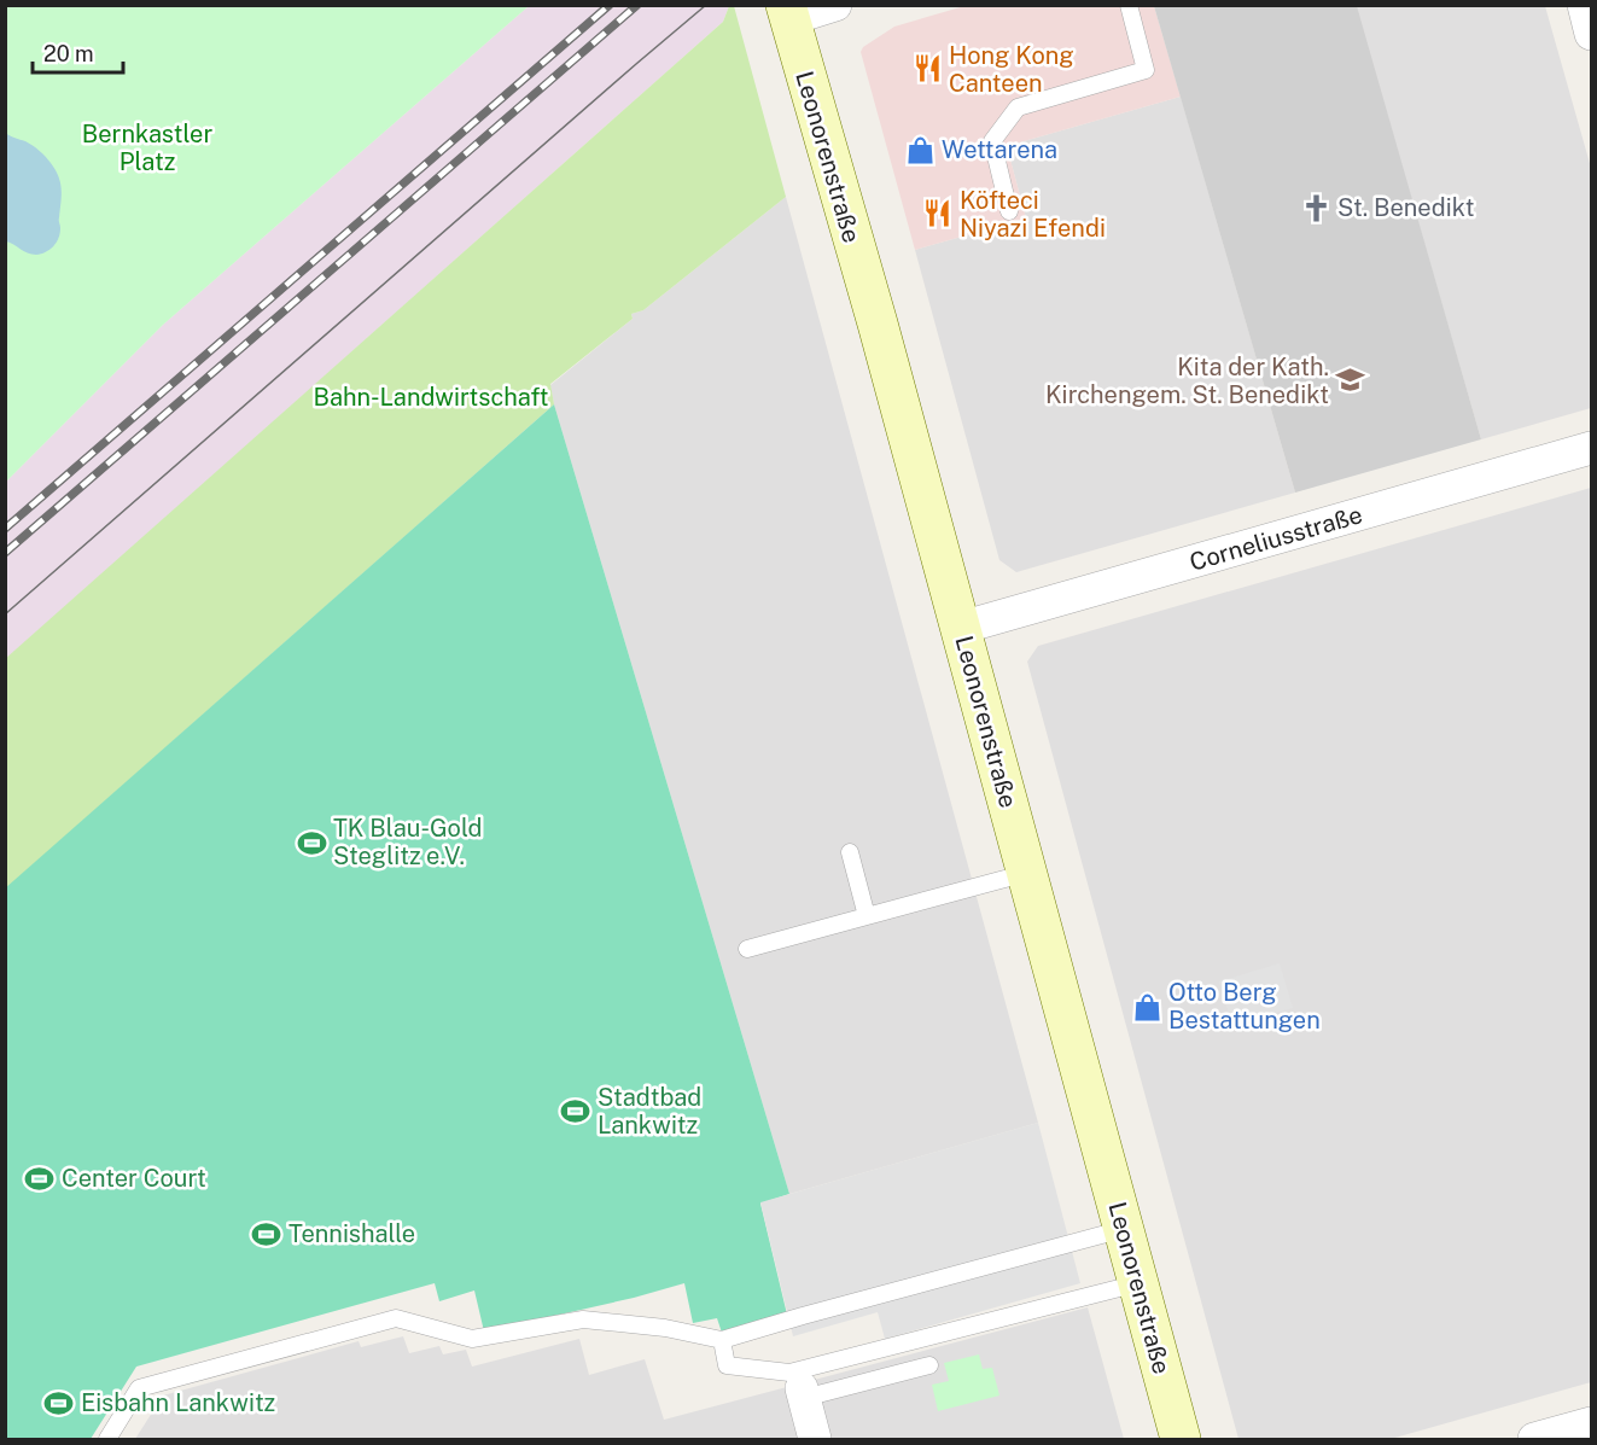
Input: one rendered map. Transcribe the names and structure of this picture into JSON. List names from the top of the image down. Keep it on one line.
{"streets":{"main road":["Leonorenstraße"],"street":["Corneliusstraße"]},"crossings":[["Leonorenstraße","Corneliusstraße"]],"parks":["Bernkastler Platz","Bahn-Landwirtschaft"],"places":{"restaurant":["Hong Kong Canteen","Köfteci Niyazi Efendi"],"shop":["Wettarena","Otto Berg Bestattungen"],"church":["St. Benedikt"],"school or university":["Kita der Kath. Kirchengem. St. Benedikt"],"sports":["TK Blau-Gold Steglitz e.V.","Stadtbad Lankwitz","Center Court","Tennishalle","Eisbahn Lankwitz"]},"scale_bar":"20 m"}
